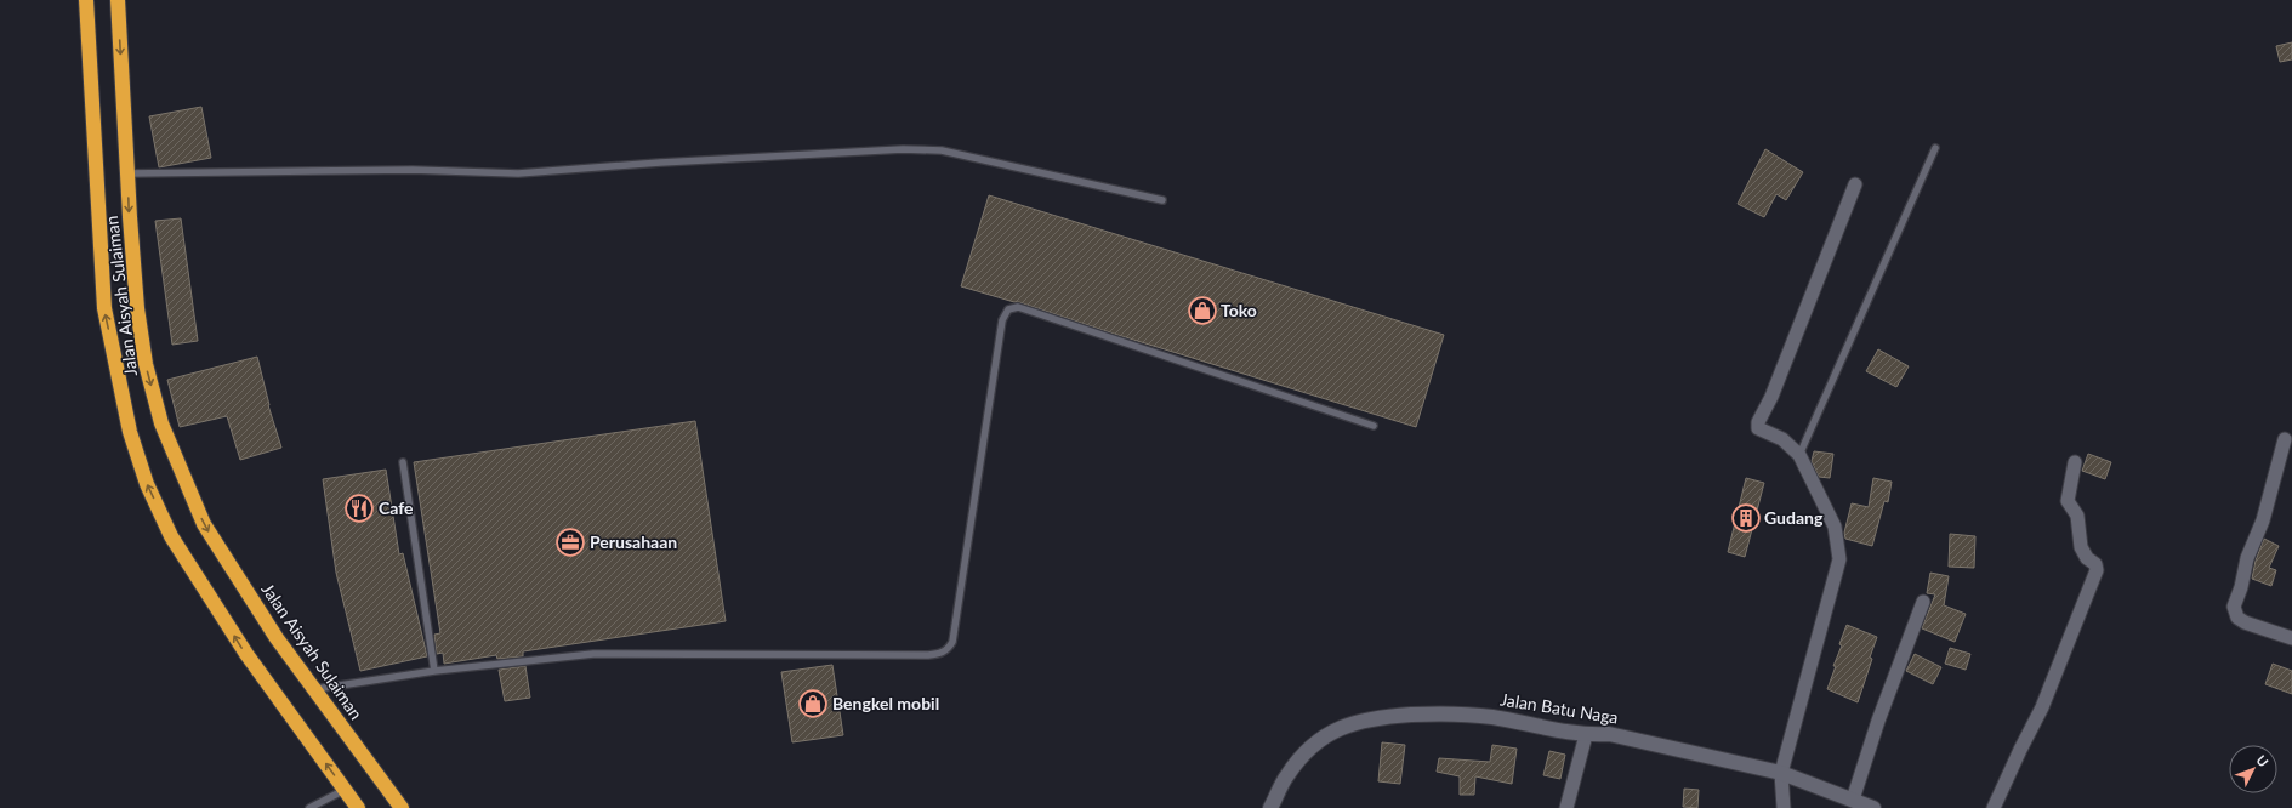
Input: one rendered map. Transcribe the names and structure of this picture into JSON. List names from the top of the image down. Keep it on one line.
{"streets":{"highway":["Jalan Aisyah Sulaiman"],"street":["Jalan Batu Naga"]},"places":{"shop":["Toko","Bengkel mobil"],"restaurant":["Cafe"],"building":["Gudang"],"office":["Perusahaan"]},"north":"top right"}
